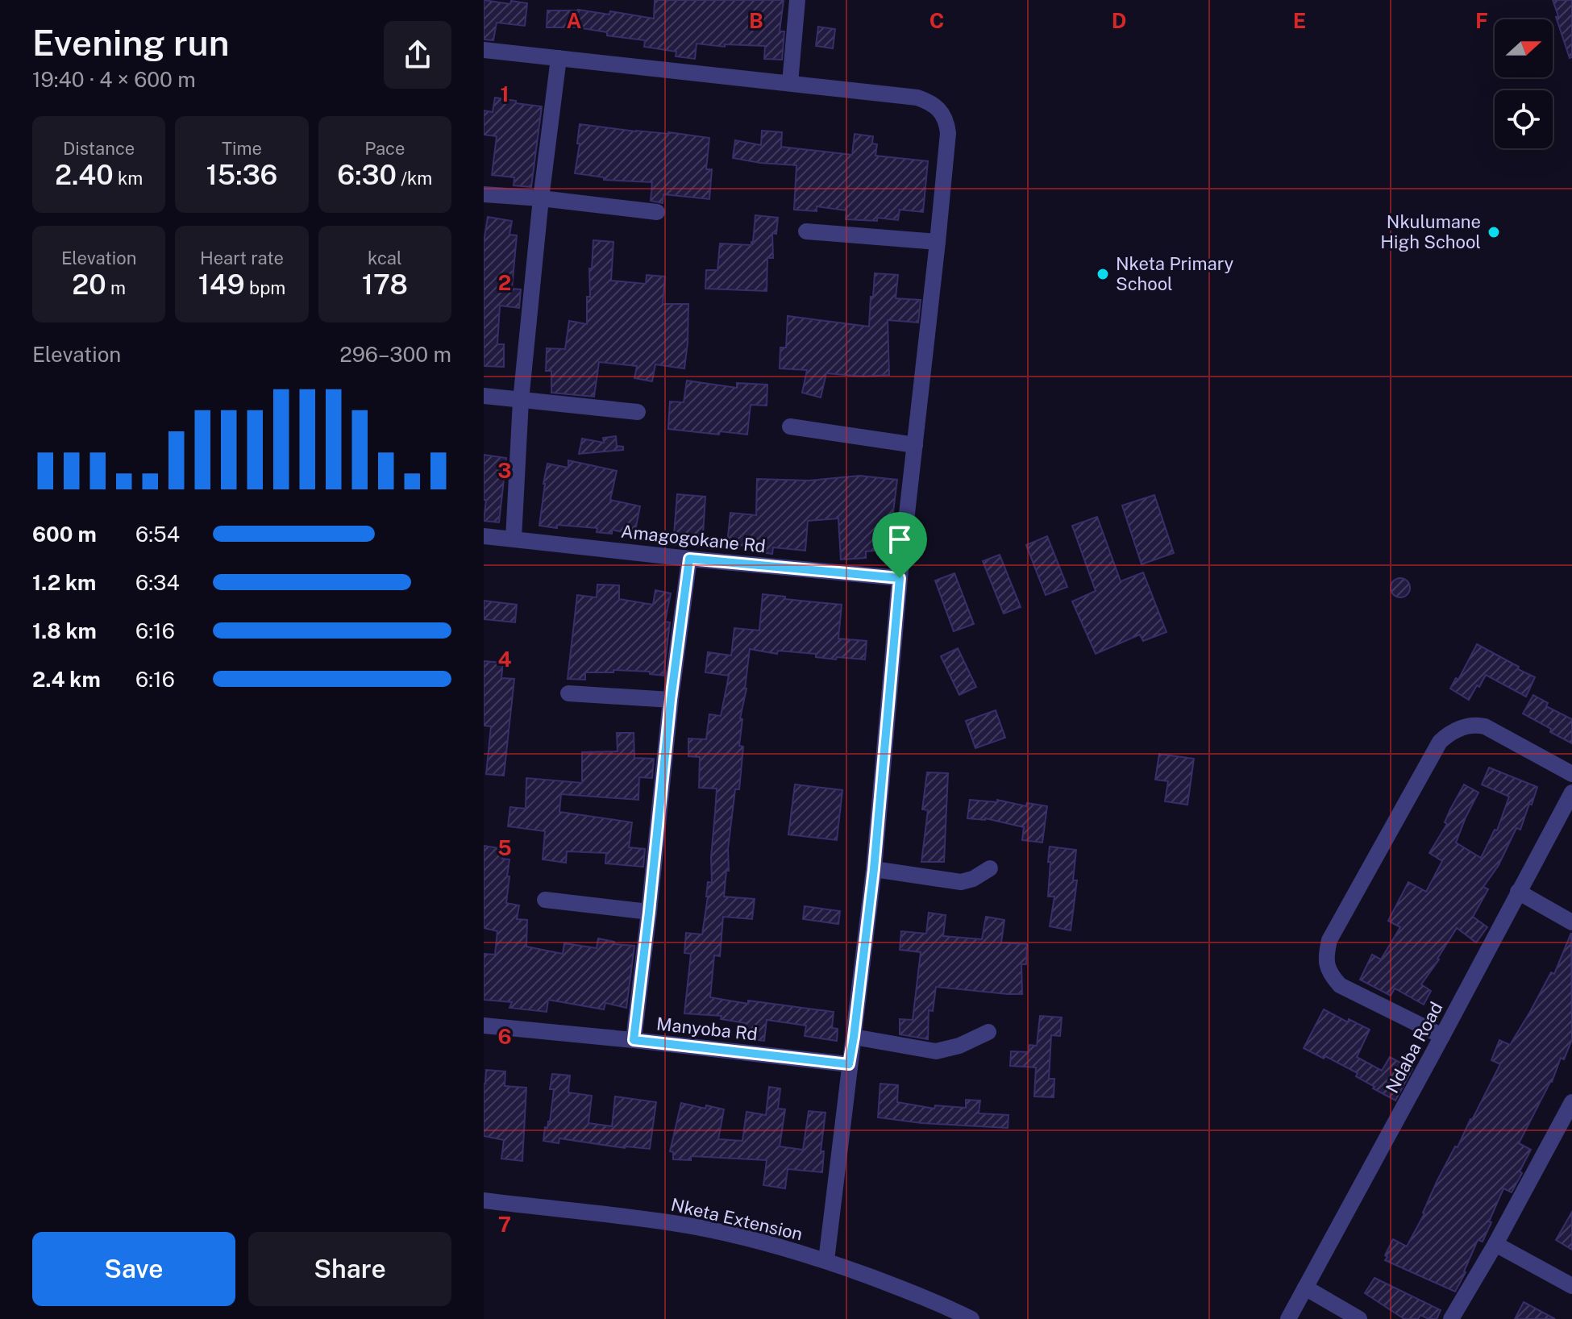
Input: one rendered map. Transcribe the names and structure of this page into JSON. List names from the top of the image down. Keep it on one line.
{"streets":{"street":["Amagogokane Rd","Manyoba Rd","Ndaba Road","Nketa Extension"]},"places":["Nkulumane High School","Nketa Primary School"],"north":"right","page":{"heading":["Evening run","19:40 · 4 × 600 m"],"stats":[["Distance","2.40 km"],["Time","15:36"],["Pace","6:30 /km"],["Elevation","20 m"],["Heart rate","149 bpm"],["kcal","178"]],"chart":["Elevation","296–300 m"],"list":[{"name":"600 m","note":"6:54"},{"name":"1.2 km","note":"6:34"},{"name":"1.8 km","note":"6:16"},{"name":"2.4 km","note":"6:16"}],"buttons":["Save","Share"]},"grid":{"columns":["A","B","C","D","E","F"],"rows":["1","2","3","4","5","6","7"]}}
